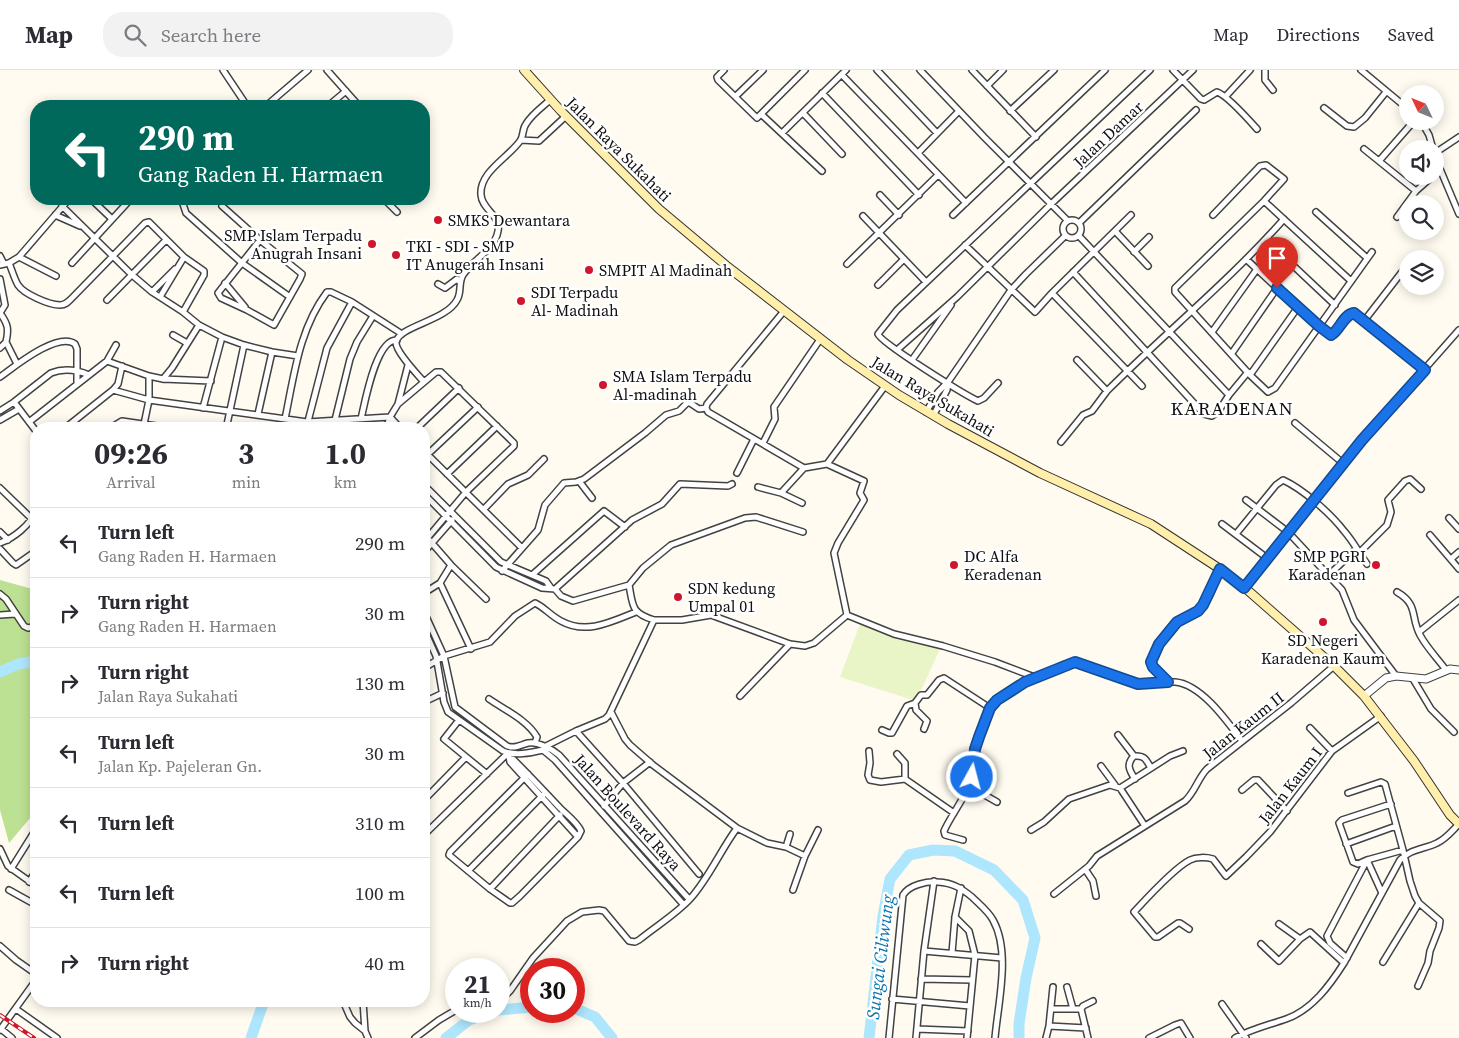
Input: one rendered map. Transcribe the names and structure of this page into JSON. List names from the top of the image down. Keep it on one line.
{"streets":{"main road":["Jalan Raya Sukahati"],"street":["Jalan Damar","Jalan Kaum II","Jalan Kaum I","Jalan Boulevard Raya"]},"crossings":[["Jalan Raya Sukahati","Jalan Kaum II"],["Jalan Raya Sukahati","Jalan Kaum I"]],"districts":["KARADENAN"],"water":["Sungai Ciliwung"],"places":["SMKS Dewantara","SMP Islam Terpadu Anugrah Insani","TKI - SDI - SMP IT Anugerah Insani","SMPIT Al Madinah","SDI Terpadu Al- Madinah","SMA Islam Terpadu Al-madinah","DC Alfa Keradenan","SMP PGRI Karadenan","SDN kedung Umpal 01","SD Negeri Karadenan Kaum"],"north":"top left","page":{"header":"Map","search":"Search here","nav":["Map","Directions","Saved"],"turn":["290 m","Gang Raden H. Harmaen"],"eta":["09:26","Arrival","3","min","1.0","km"],"list":[{"name":"Turn left","note":"Gang Raden H. Harmaen","value":"290 m"},{"name":"Turn right","note":"Gang Raden H. Harmaen","value":"30 m"},{"name":"Turn right","note":"Jalan Raya Sukahati","value":"130 m"},{"name":"Turn left","note":"Jalan Kp. Pajeleran Gn.","value":"30 m"},{"name":"Turn left","value":"310 m"},{"name":"Turn left","value":"100 m"},{"name":"Turn right","value":"40 m"}],"speed":"21 km/h","limit":"30"}}
